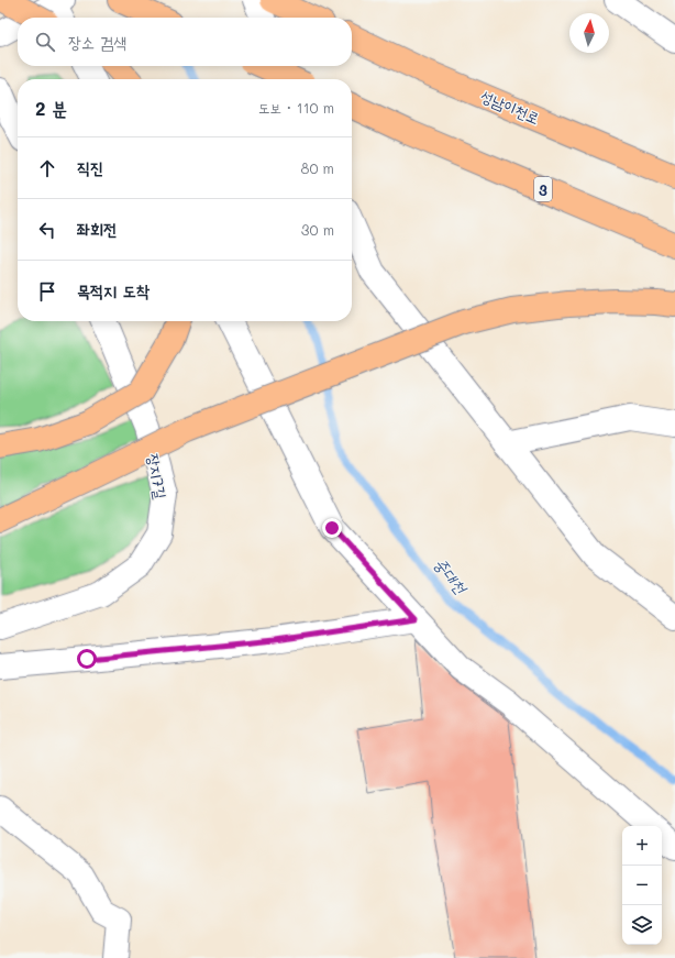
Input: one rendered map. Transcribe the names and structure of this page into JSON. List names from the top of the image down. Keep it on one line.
{"streets":{"highway":["성남이천로","3"],"street":["장지7길"]},"water":["중대천"],"north":"top","page":{"search":"장소 검색","heading":["2 분","도보 · 110 m"],"list":[["직진","80 m"],["좌회전","30 m"],"목적지 도착"],"map_buttons":["+","−"]}}
